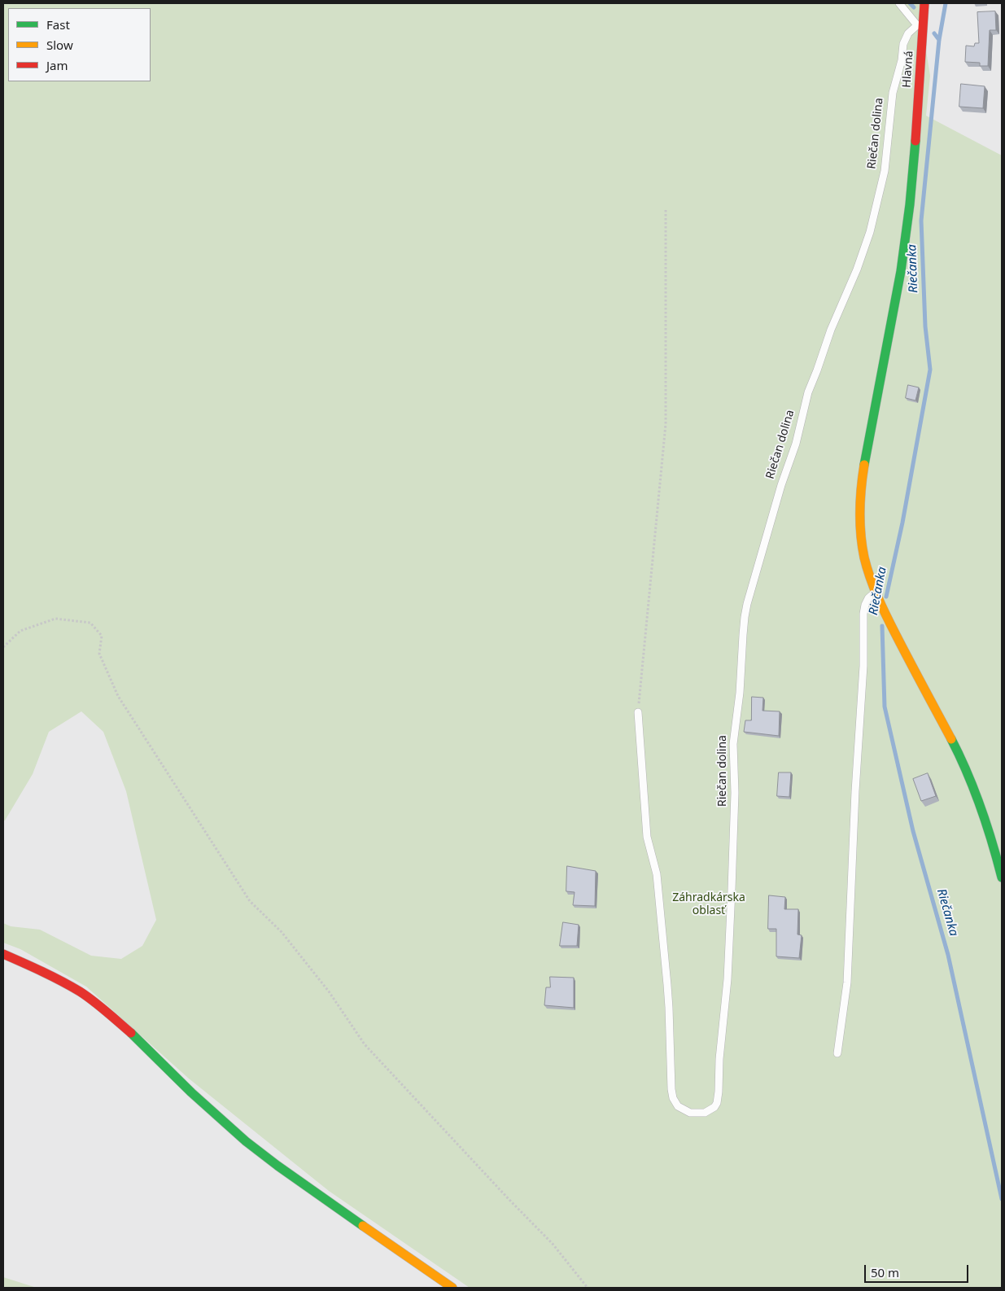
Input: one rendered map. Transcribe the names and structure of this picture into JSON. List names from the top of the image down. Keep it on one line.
{"streets":{"street":["Hlavná"],"lane":["Riečan dolina"]},"crossings":[["Hlavná","Riečan dolina"]],"water":["Riečanka"],"parks":["Záhradkárska oblasť"],"legend":["Fast","Slow","Jam"],"scale_bar":"50 m"}
